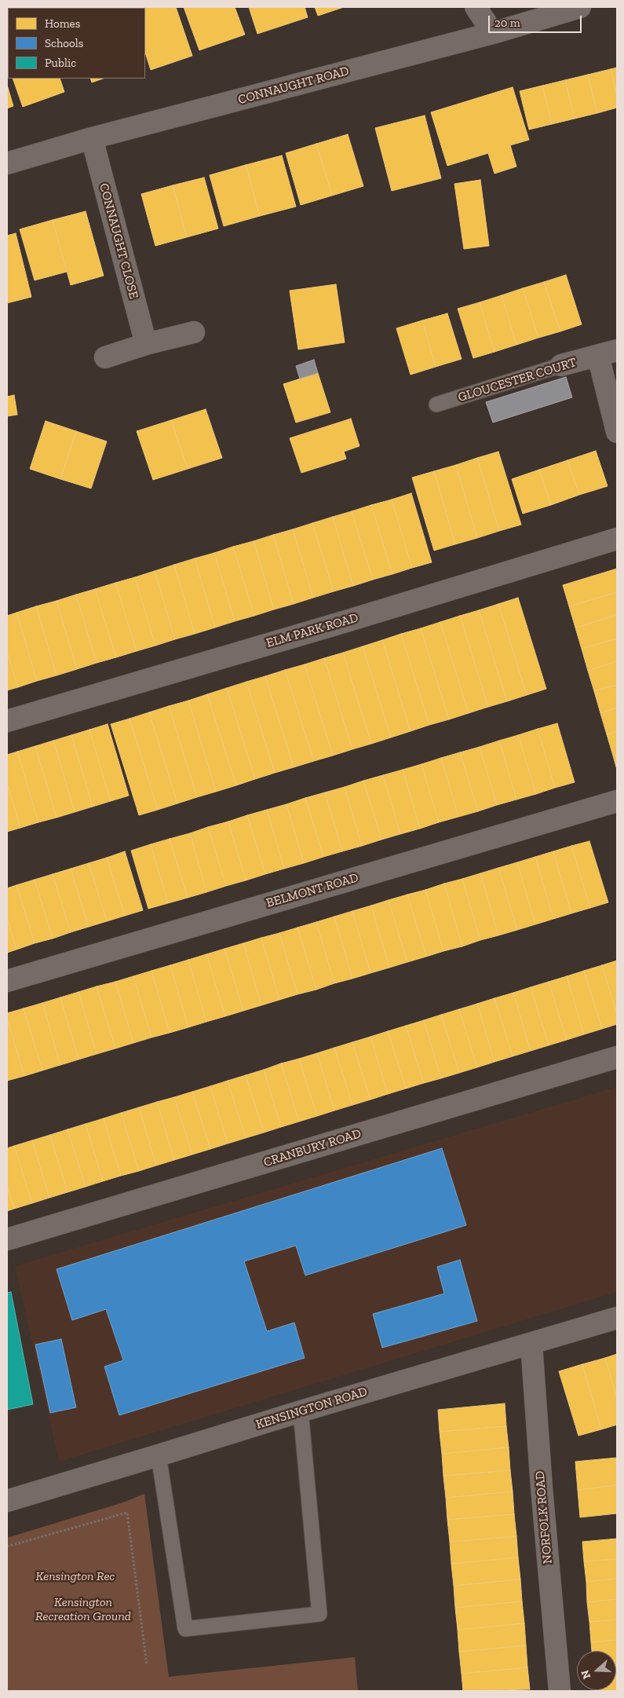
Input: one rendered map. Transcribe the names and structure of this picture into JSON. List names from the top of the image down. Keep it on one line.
{"streets":{"street":["CONNAUGHT ROAD","CONNAUGHT CLOSE","GLOUCESTER COURT","ELM PARK ROAD","BELMONT ROAD","CRANBURY ROAD","KENSINGTON ROAD","NORFOLK ROAD"]},"crossings":[["CONNAUGHT ROAD","CONNAUGHT CLOSE"],["KENSINGTON ROAD","NORFOLK ROAD"]],"parks":["Kensington Rec","Kensington Recreation Ground"],"legend":["Homes","Schools","Public"],"scale_bar":"20 m","north":"left"}
